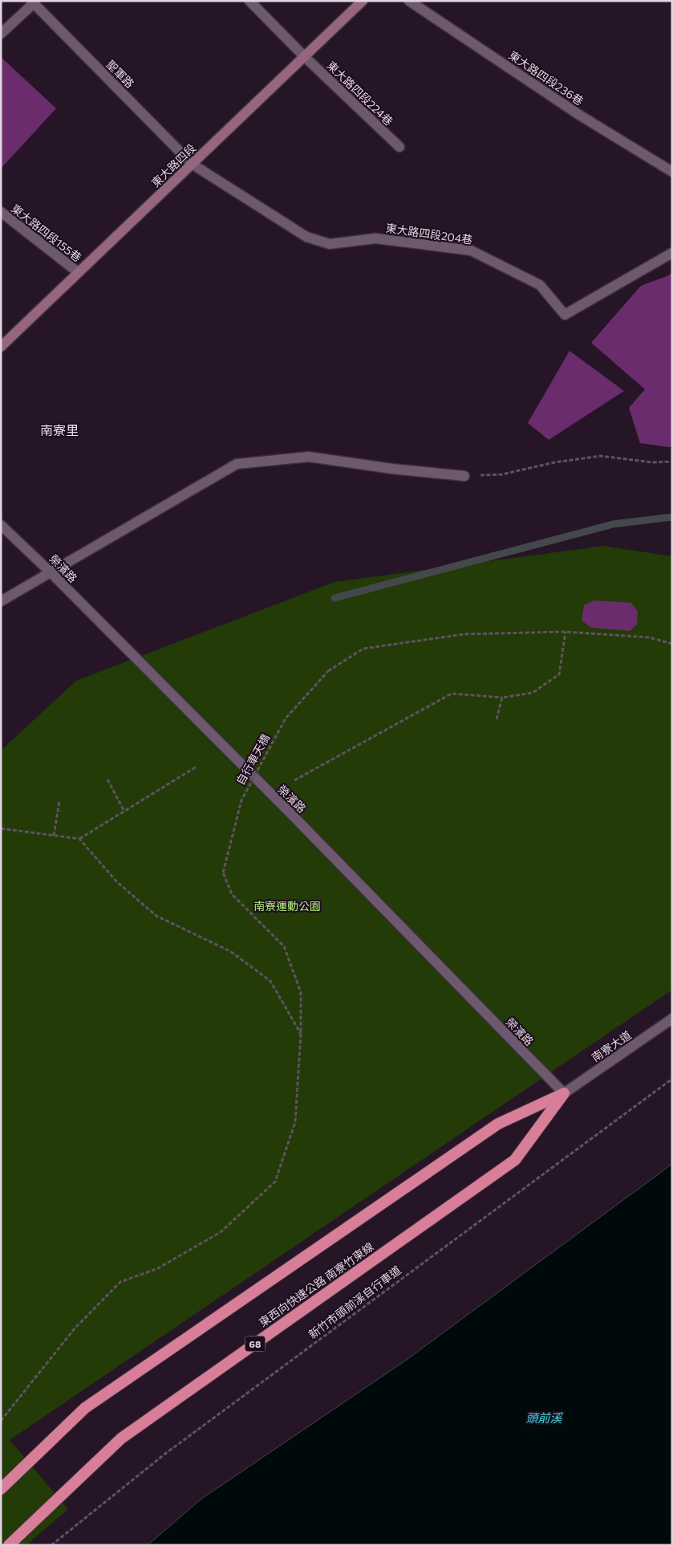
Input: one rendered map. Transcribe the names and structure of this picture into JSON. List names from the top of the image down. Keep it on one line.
{"streets":{"highway":["東西向快速公路 南寮竹東線","68"],"main road":["東大路四段"],"street":["聖軍路","東大路四段236巷","東大路四段224巷","東大路四段155巷","東大路四段204巷","榮濱路","南寮大道"],"path":["自行車天橋","新竹市頭前溪自行車道"]},"crossings":[["聖軍路","東大路四段"],["聖軍路","東大路四段204巷"],["東大路四段224巷","東大路四段"],["東大路四段","東大路四段155巷"],["東大路四段","東大路四段204巷"],["榮濱路","南寮大道"],["榮濱路","東西向快速公路 南寮竹東線"],["南寮大道","東西向快速公路 南寮竹東線"]],"districts":["南寮里"],"water":["頭前溪"],"parks":["南寮運動公園"]}
